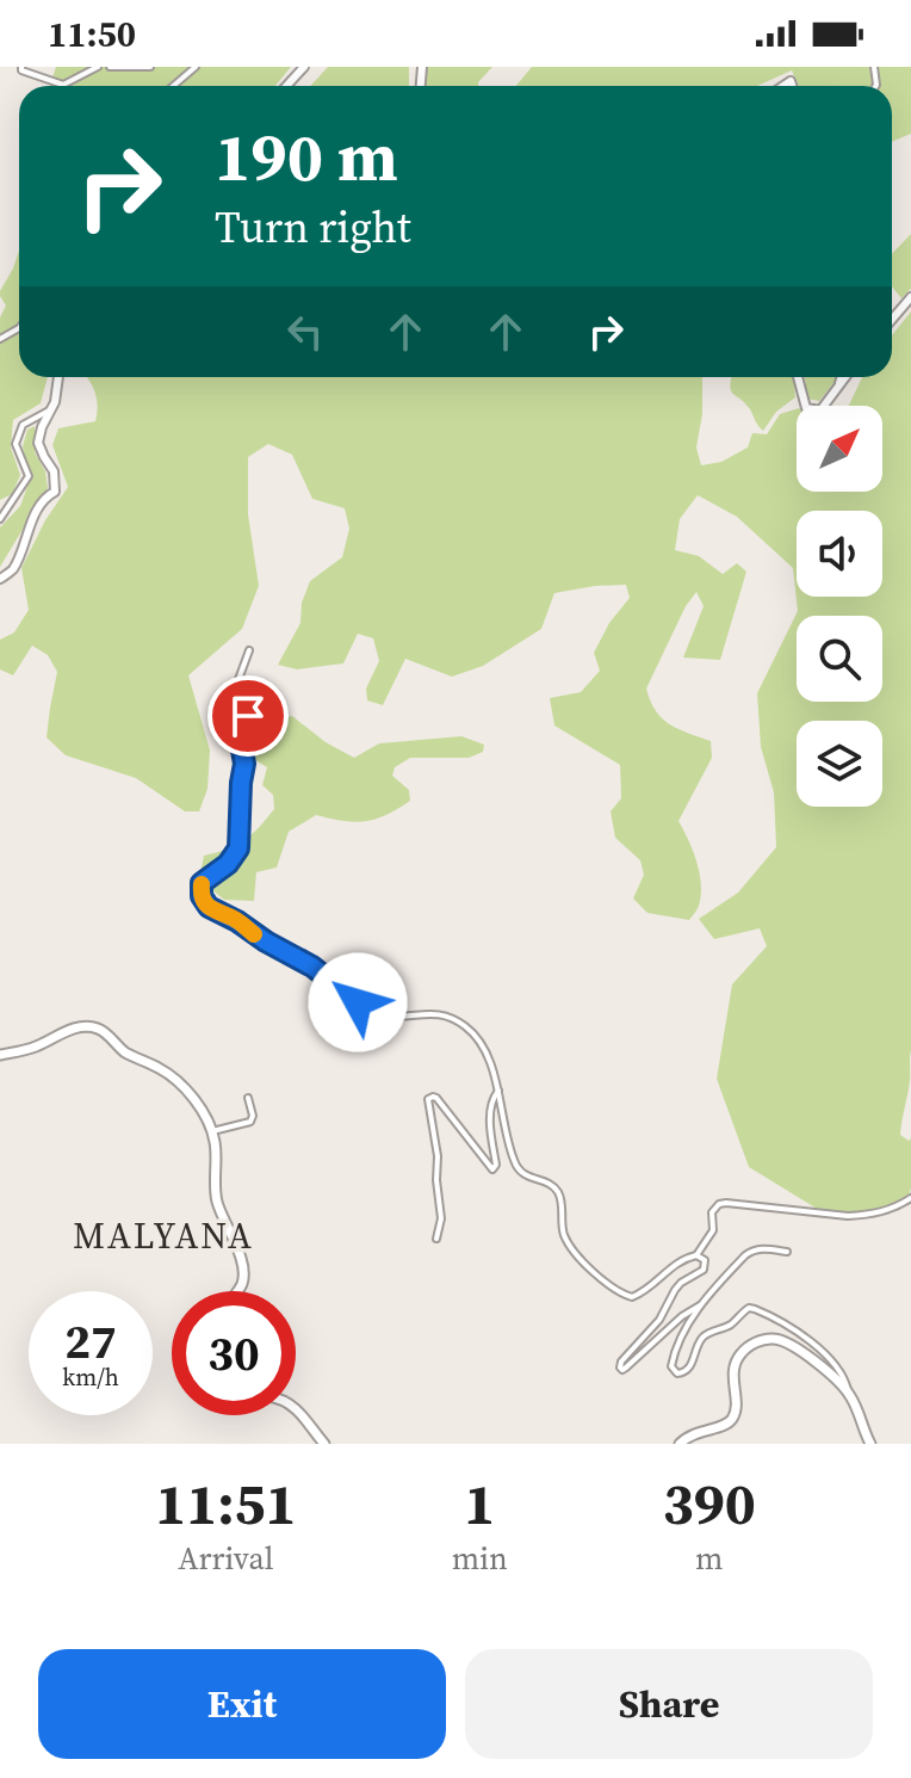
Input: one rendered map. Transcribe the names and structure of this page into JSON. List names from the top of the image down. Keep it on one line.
{"districts":["MALYANA"],"north":"top right","page":{"status":"11:50","turn":["190 m","Turn right"],"speed":"27 km/h","limit":"30","eta":["11:51","Arrival","1","min","390","m"],"buttons":["Exit","Share"]}}
